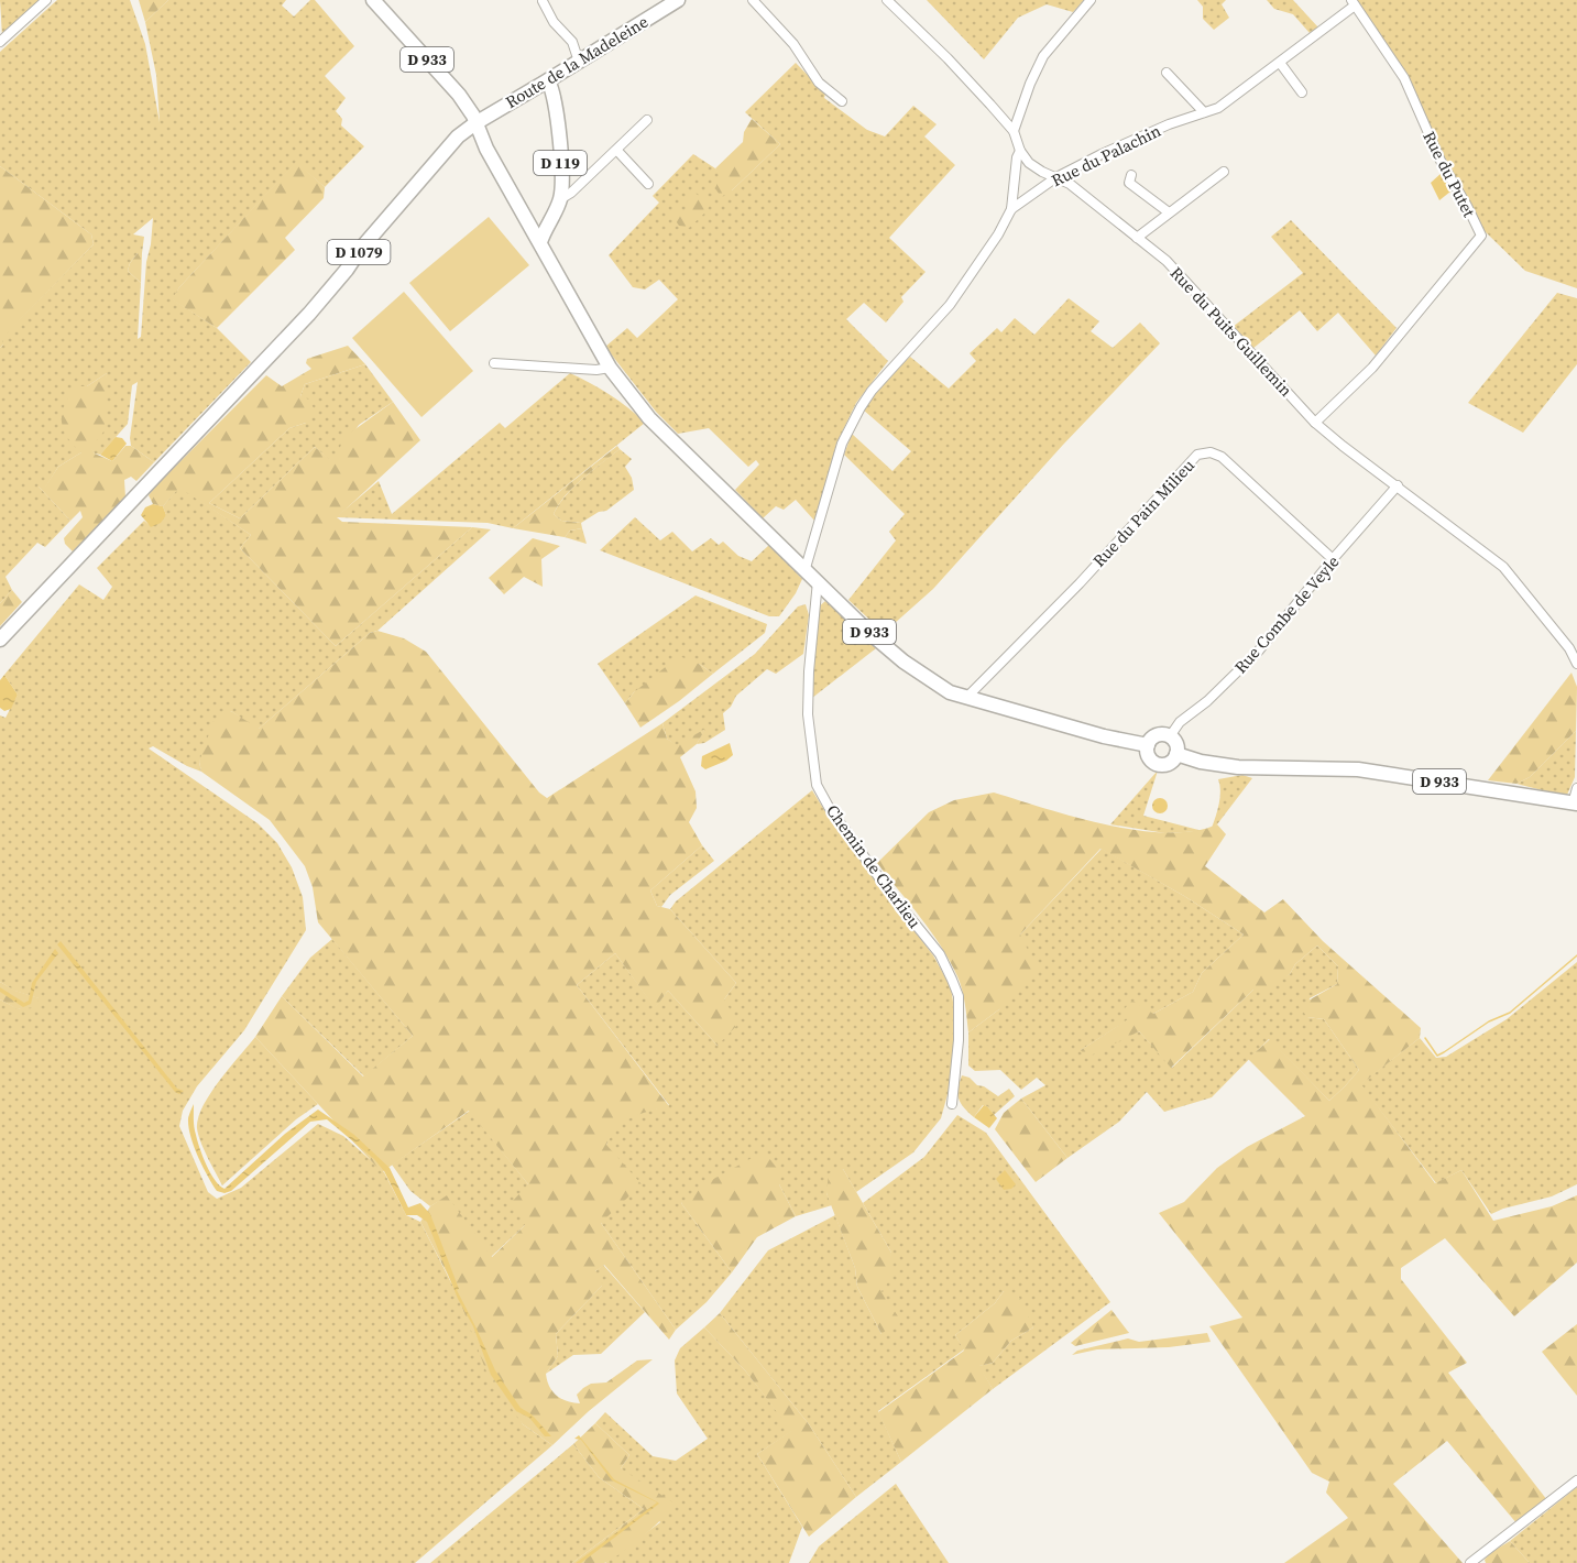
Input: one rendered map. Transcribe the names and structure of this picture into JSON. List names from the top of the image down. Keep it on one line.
{"streets":{"main road":["D 933","Route de la Madeleine","D 119","D 1079"],"street":["Rue du Palachin","Rue du Putet","Rue du Puits Guillemin","Rue du Pain Milieu","Rue Combe de Veyle","Chemin de Charlieu"]},"crossings":[["D 933","Route de la Madeleine"],["D 933","Rue du Palachin"],["D 933","D 119"],["D 933","D 1079"],["D 933","Rue du Pain Milieu"],["D 933","Rue Combe de Veyle"],["D 933","Chemin de Charlieu"],["Route de la Madeleine","D 119"],["Route de la Madeleine","D 1079"],["Rue du Palachin","Rue du Putet"],["Rue du Palachin","Rue du Puits Guillemin"],["Rue du Putet","Rue du Puits Guillemin"],["Rue du Puits Guillemin","Rue Combe de Veyle"],["Rue du Pain Milieu","Rue Combe de Veyle"]]}
